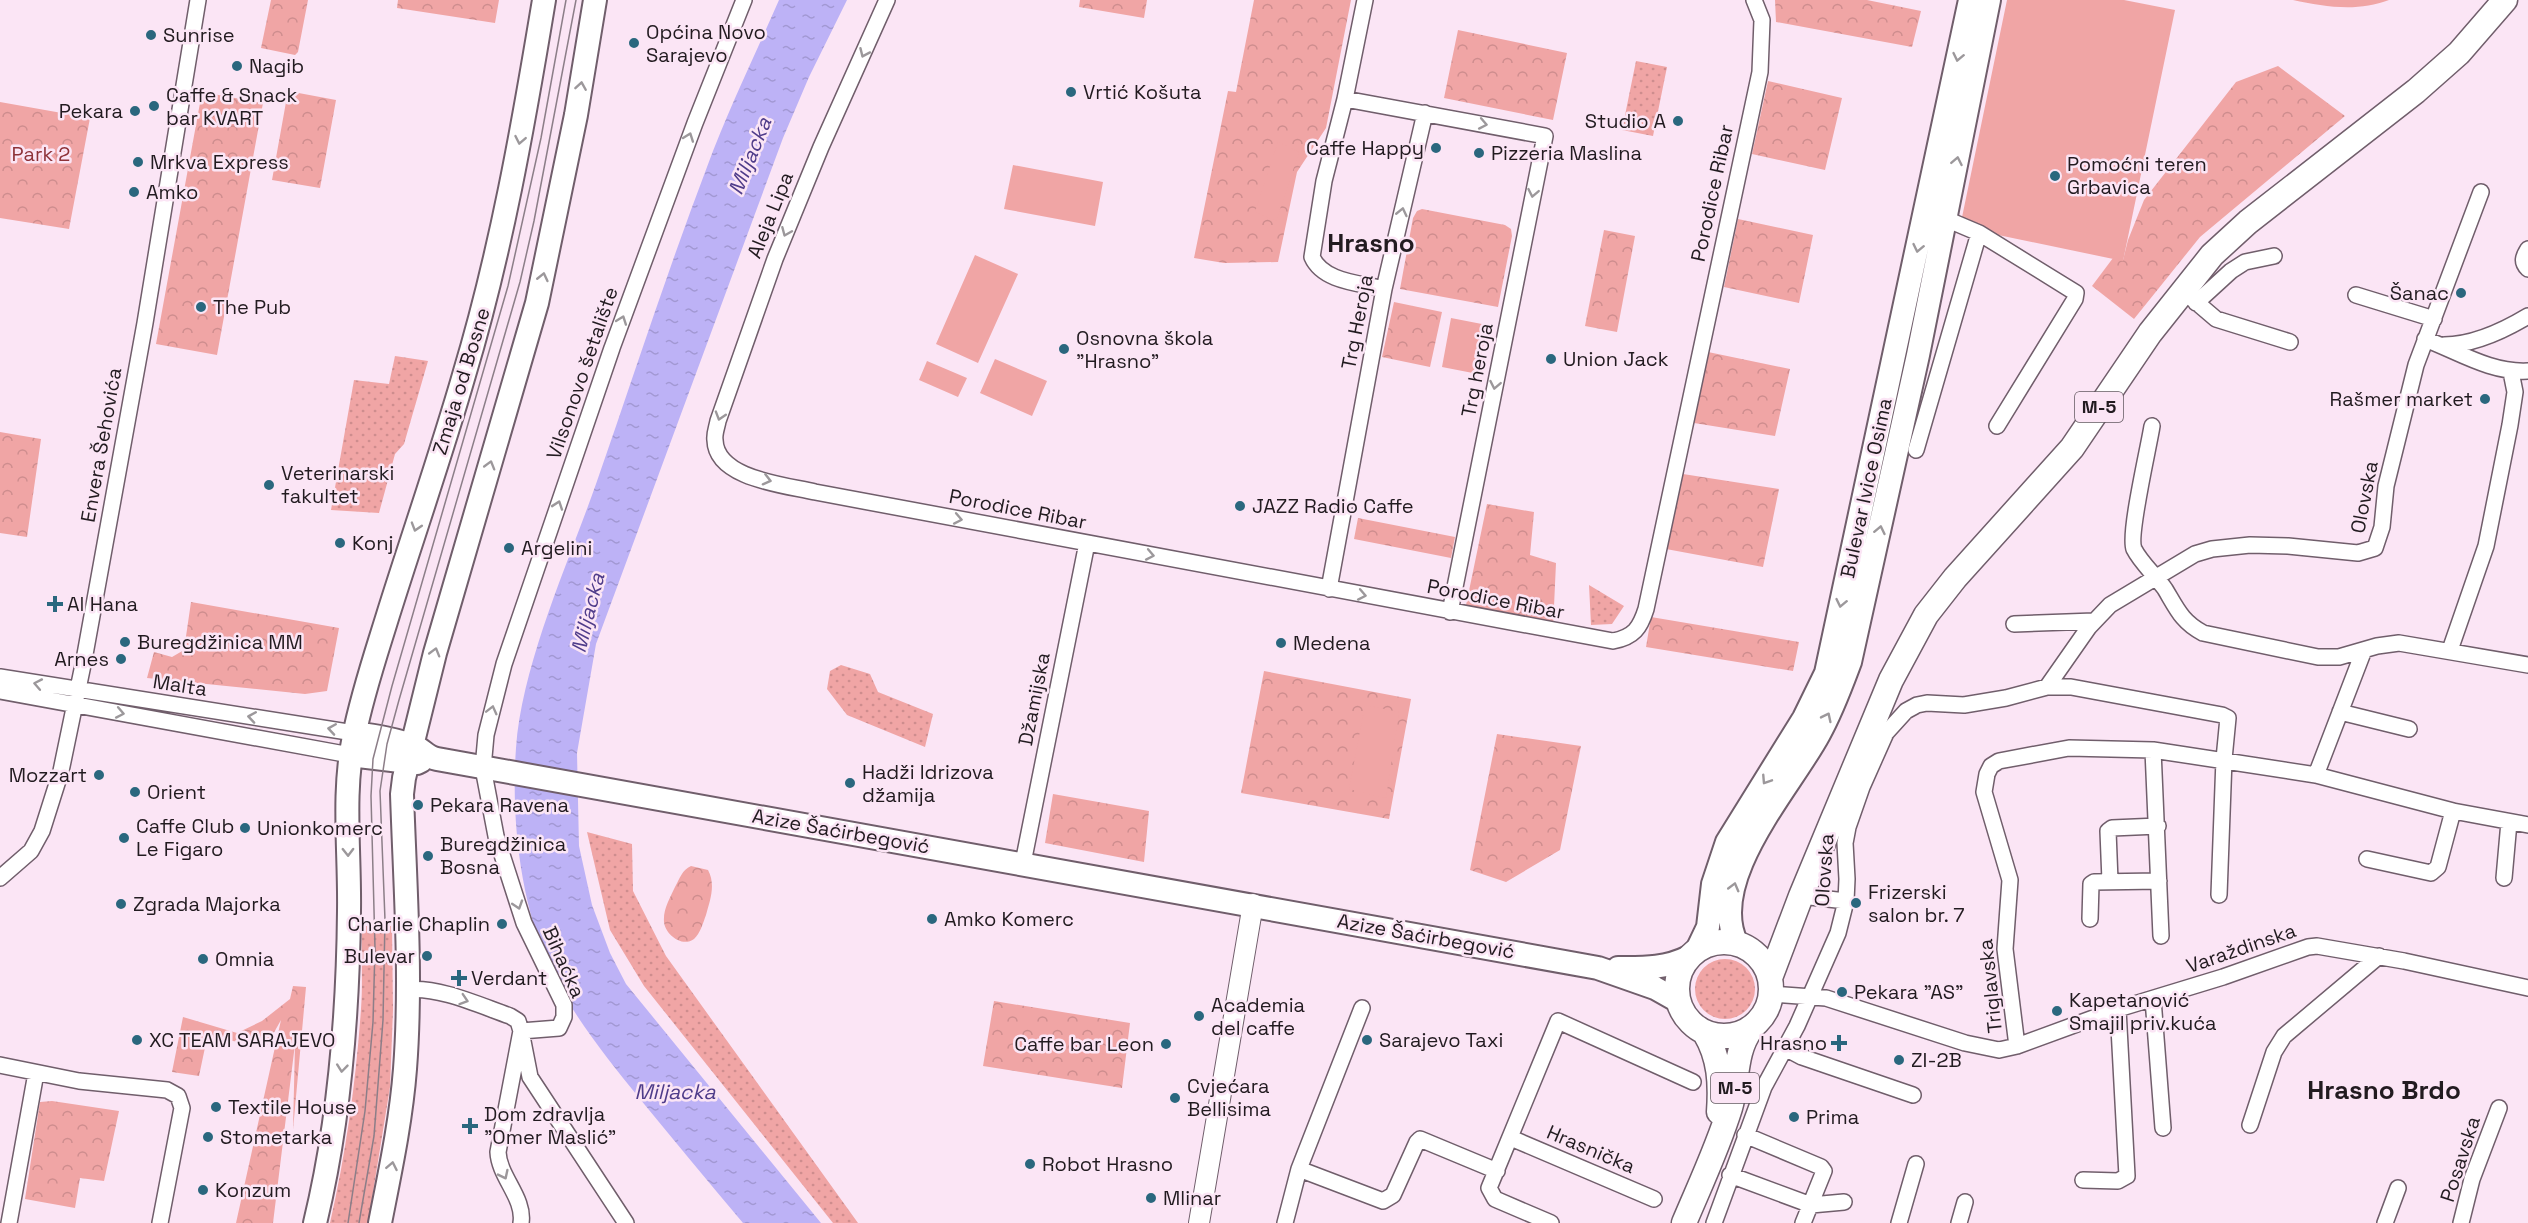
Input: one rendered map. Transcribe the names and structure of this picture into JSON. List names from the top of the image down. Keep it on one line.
{"streets":{"main road":["Zmaja od Bosne","M-5","Bulevar Ivice Osima","Azize Šaćirbegović"],"street":["Porodice Ribar","Aleja Lipa","Trg Heroja","Trg heroja","Vilsonovo šetalište","Envera Šehovića","Olovska","Malta","Džamijska","Varaždinska","Bihaćka","Triglavska","Hrasnička","Posavska"]},"crossings":[["Porodice Ribar","Aleja Lipa"],["Porodice Ribar","Trg Heroja"],["Porodice Ribar","Trg heroja"],["Porodice Ribar","Džamijska"],["Trg Heroja","Trg heroja"],["Vilsonovo šetalište","Azize Šaćirbegović"],["Vilsonovo šetalište","Bihaćka"],["Zmaja od Bosne","Malta"],["Zmaja od Bosne","Azize Šaćirbegović"],["M-5","Bulevar Ivice Osima"],["M-5","Azize Šaćirbegović"],["M-5","Triglavska"],["Envera Šehovića","Malta"],["Bulevar Ivice Osima","Azize Šaćirbegović"],["Bulevar Ivice Osima","Triglavska"],["Olovska","Triglavska"],["Malta","Azize Šaćirbegović"],["Džamijska","Azize Šaćirbegović"],["Azize Šaćirbegović","Bihaćka"],["Azize Šaćirbegović","Triglavska"],["Varaždinska","Triglavska"]],"one_way":["Porodice Ribar","Aleja Lipa","Trg Heroja","Trg heroja","Vilsonovo šetalište"],"districts":["Hrasno","Hrasno Brdo"],"water":["Miljacka"],"parks":["Park 2"],"places":{"other":["Sunrise","Općina Novo Sarajevo","Nagib","Vrtić Košuta","Caffe & Snack bar KVART","Pekara","Studio A","Caffe Happy","Pizzeria Maslina","Mrkva Express","Pomoćni teren Grbavica","Amko","Šanac","The Pub","Osnovna škola \"Hrasno\"","Union Jack","Rašmer market","Veterinarski fakultet","JAZZ Radio Caffe","Konj","Argelini","Buregdžinica MM","Medena","Arnes","Mozzart","Hadži Idrizova džamija","Orient","Pekara Ravena","Unionkomerc","Caffe Club Le Figaro","Buregdžinica Bosna","Frizerski salon br. 7","Zgrada Majorka","Amko Komerc","Charlie Chaplin","Bulevar","Omnia","Pekara \"AS\"","Kapetanović Smajil priv.kuća","Academia del caffe","XC TEAM SARAJEVO","Sarajevo Taxi","Caffe bar Leon","ZI-2B","Cvjećara Bellisima","Textile House","Prima","Stometarka","Robot Hrasno","Konzum","Mlinar"],"health":["Al Hana","Verdant","Hrasno","Dom zdravlja \"Omer Maslić\""]}}
